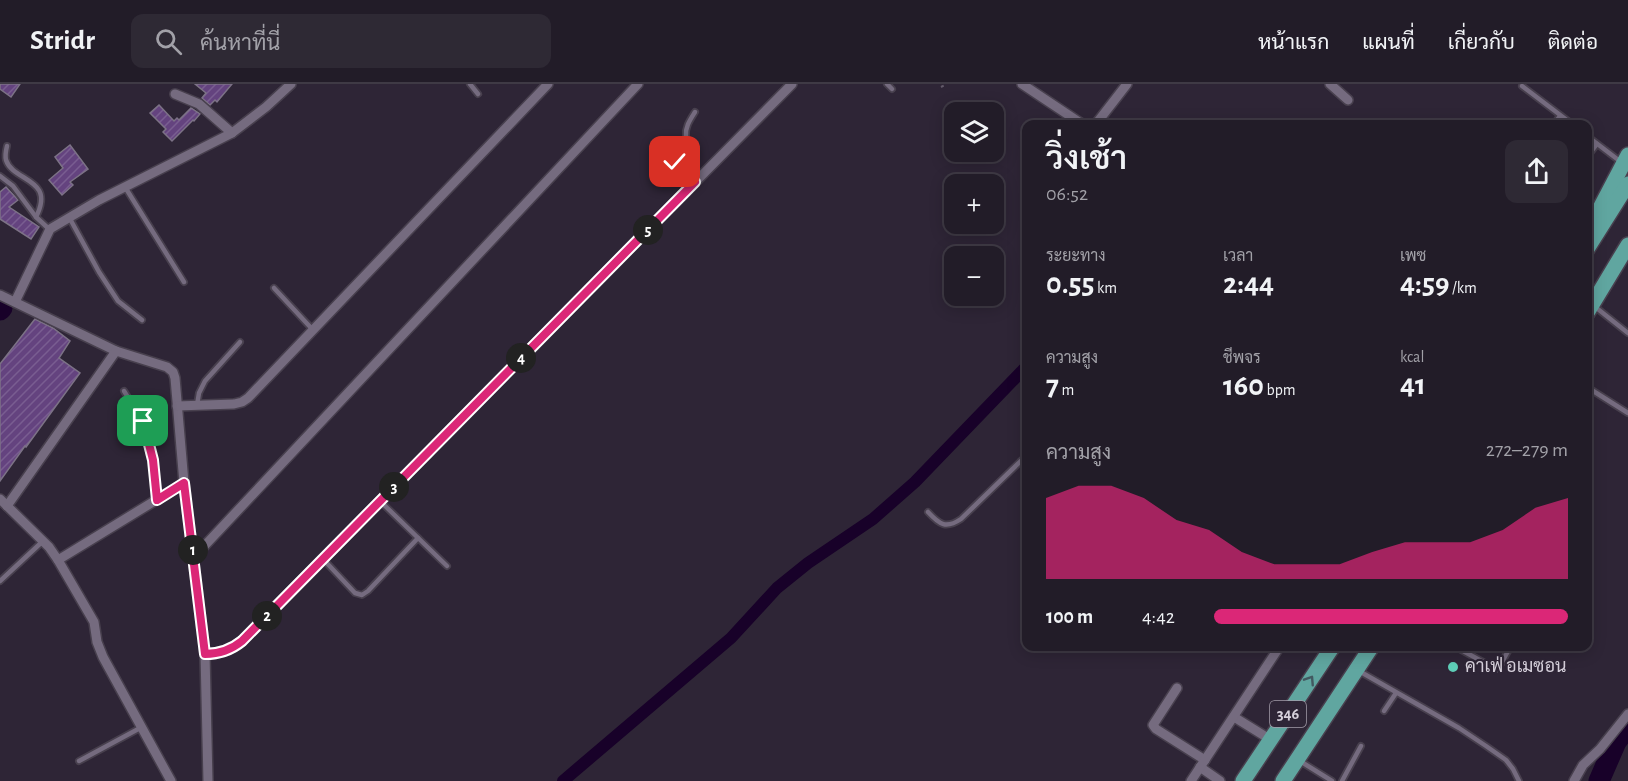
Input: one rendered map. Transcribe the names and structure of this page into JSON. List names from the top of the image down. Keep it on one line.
{"streets":{"main road":["346"]},"places":["คาเฟ่ อเมซอน"],"page":{"header":"Stridr","search":"ค้นหาที่นี่","nav":["หน้าแรก","แผนที่","เกี่ยวกับ","ติดต่อ"],"map_buttons":["+","−"],"heading":["วิ่งเช้า","06:52"],"pins":["5","4","3","1","2"],"stats":[["ระยะทาง","0.55 km"],["เวลา","2:44"],["เพซ","4:59 /km"],["ความสูง","7 m"],["ชีพจร","160 bpm"],["kcal","41"]],"chart":["ความสูง","272–279 m"],"list":[{"name":"100 m","note":"4:42"}]}}
